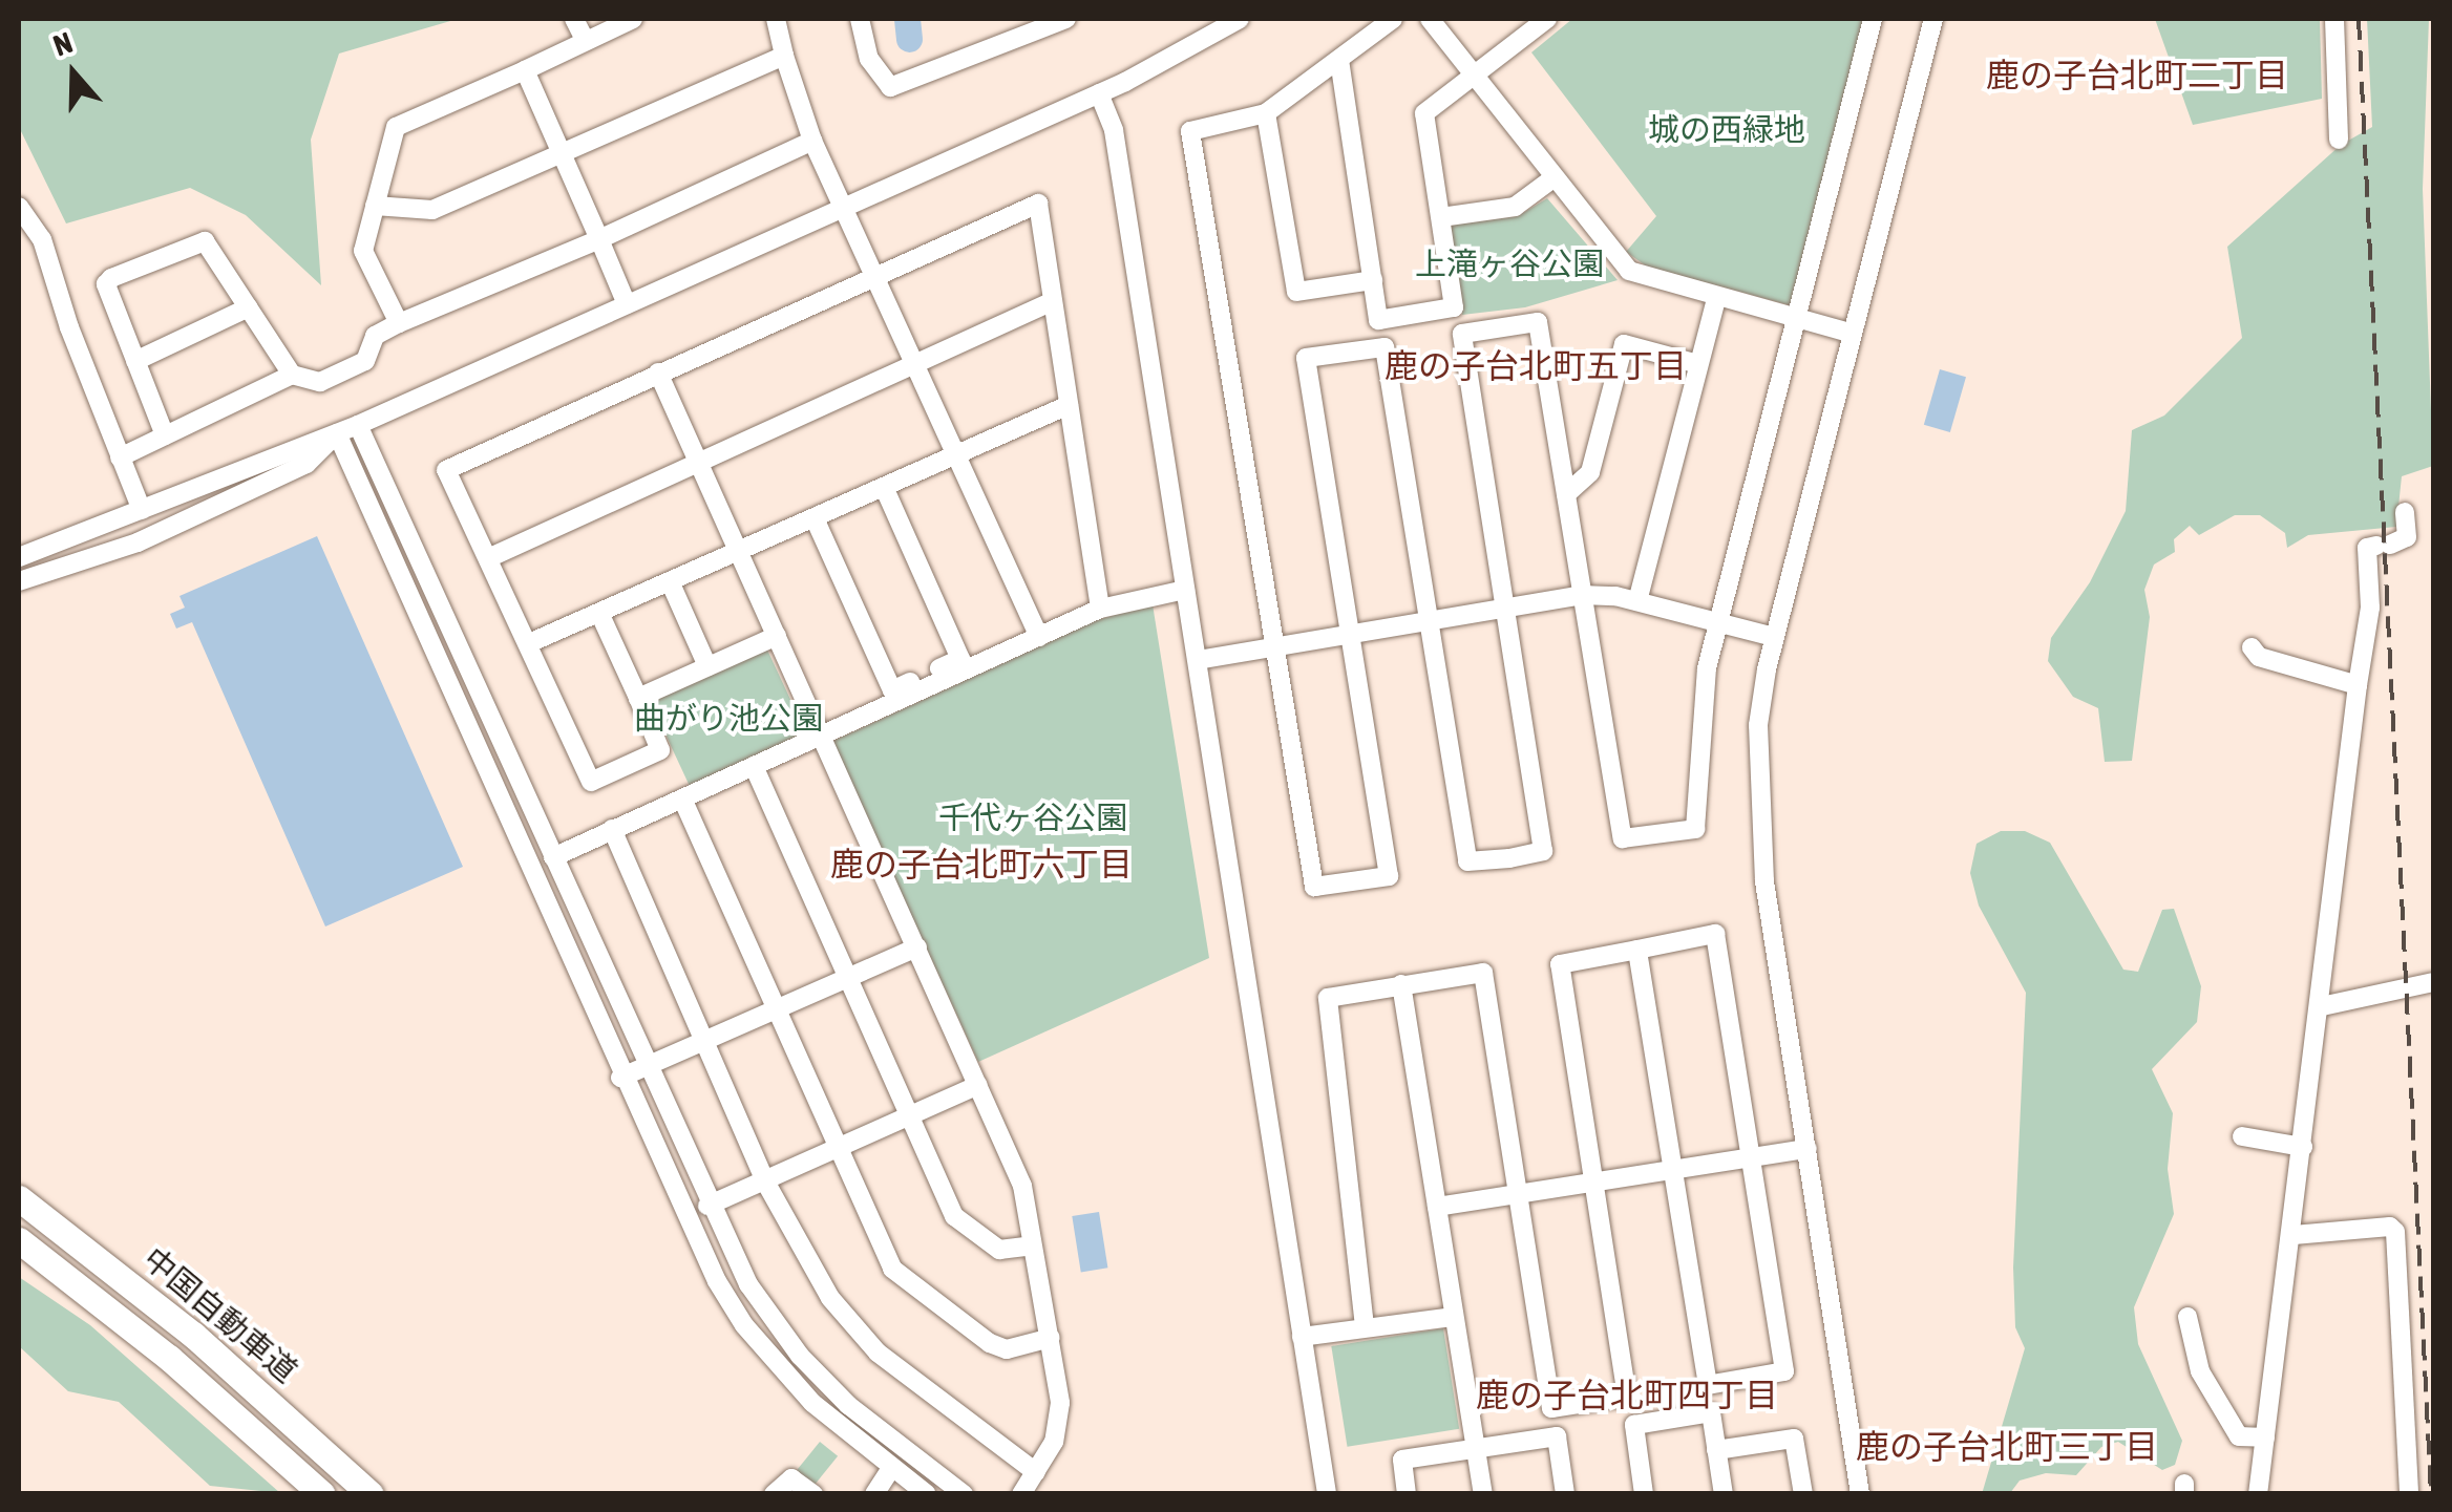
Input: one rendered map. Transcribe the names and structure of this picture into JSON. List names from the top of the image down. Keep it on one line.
{"streets":{"highway":["中国自動車道"]},"districts":["鹿の子台北町二丁目","鹿の子台北町五丁目","鹿の子台北町六丁目","鹿の子台北町四丁目","鹿の子台北町三丁目"],"parks":["城の西緑地","上滝ヶ谷公園","曲がり池公園","千代ヶ谷公園"],"north":"top"}
